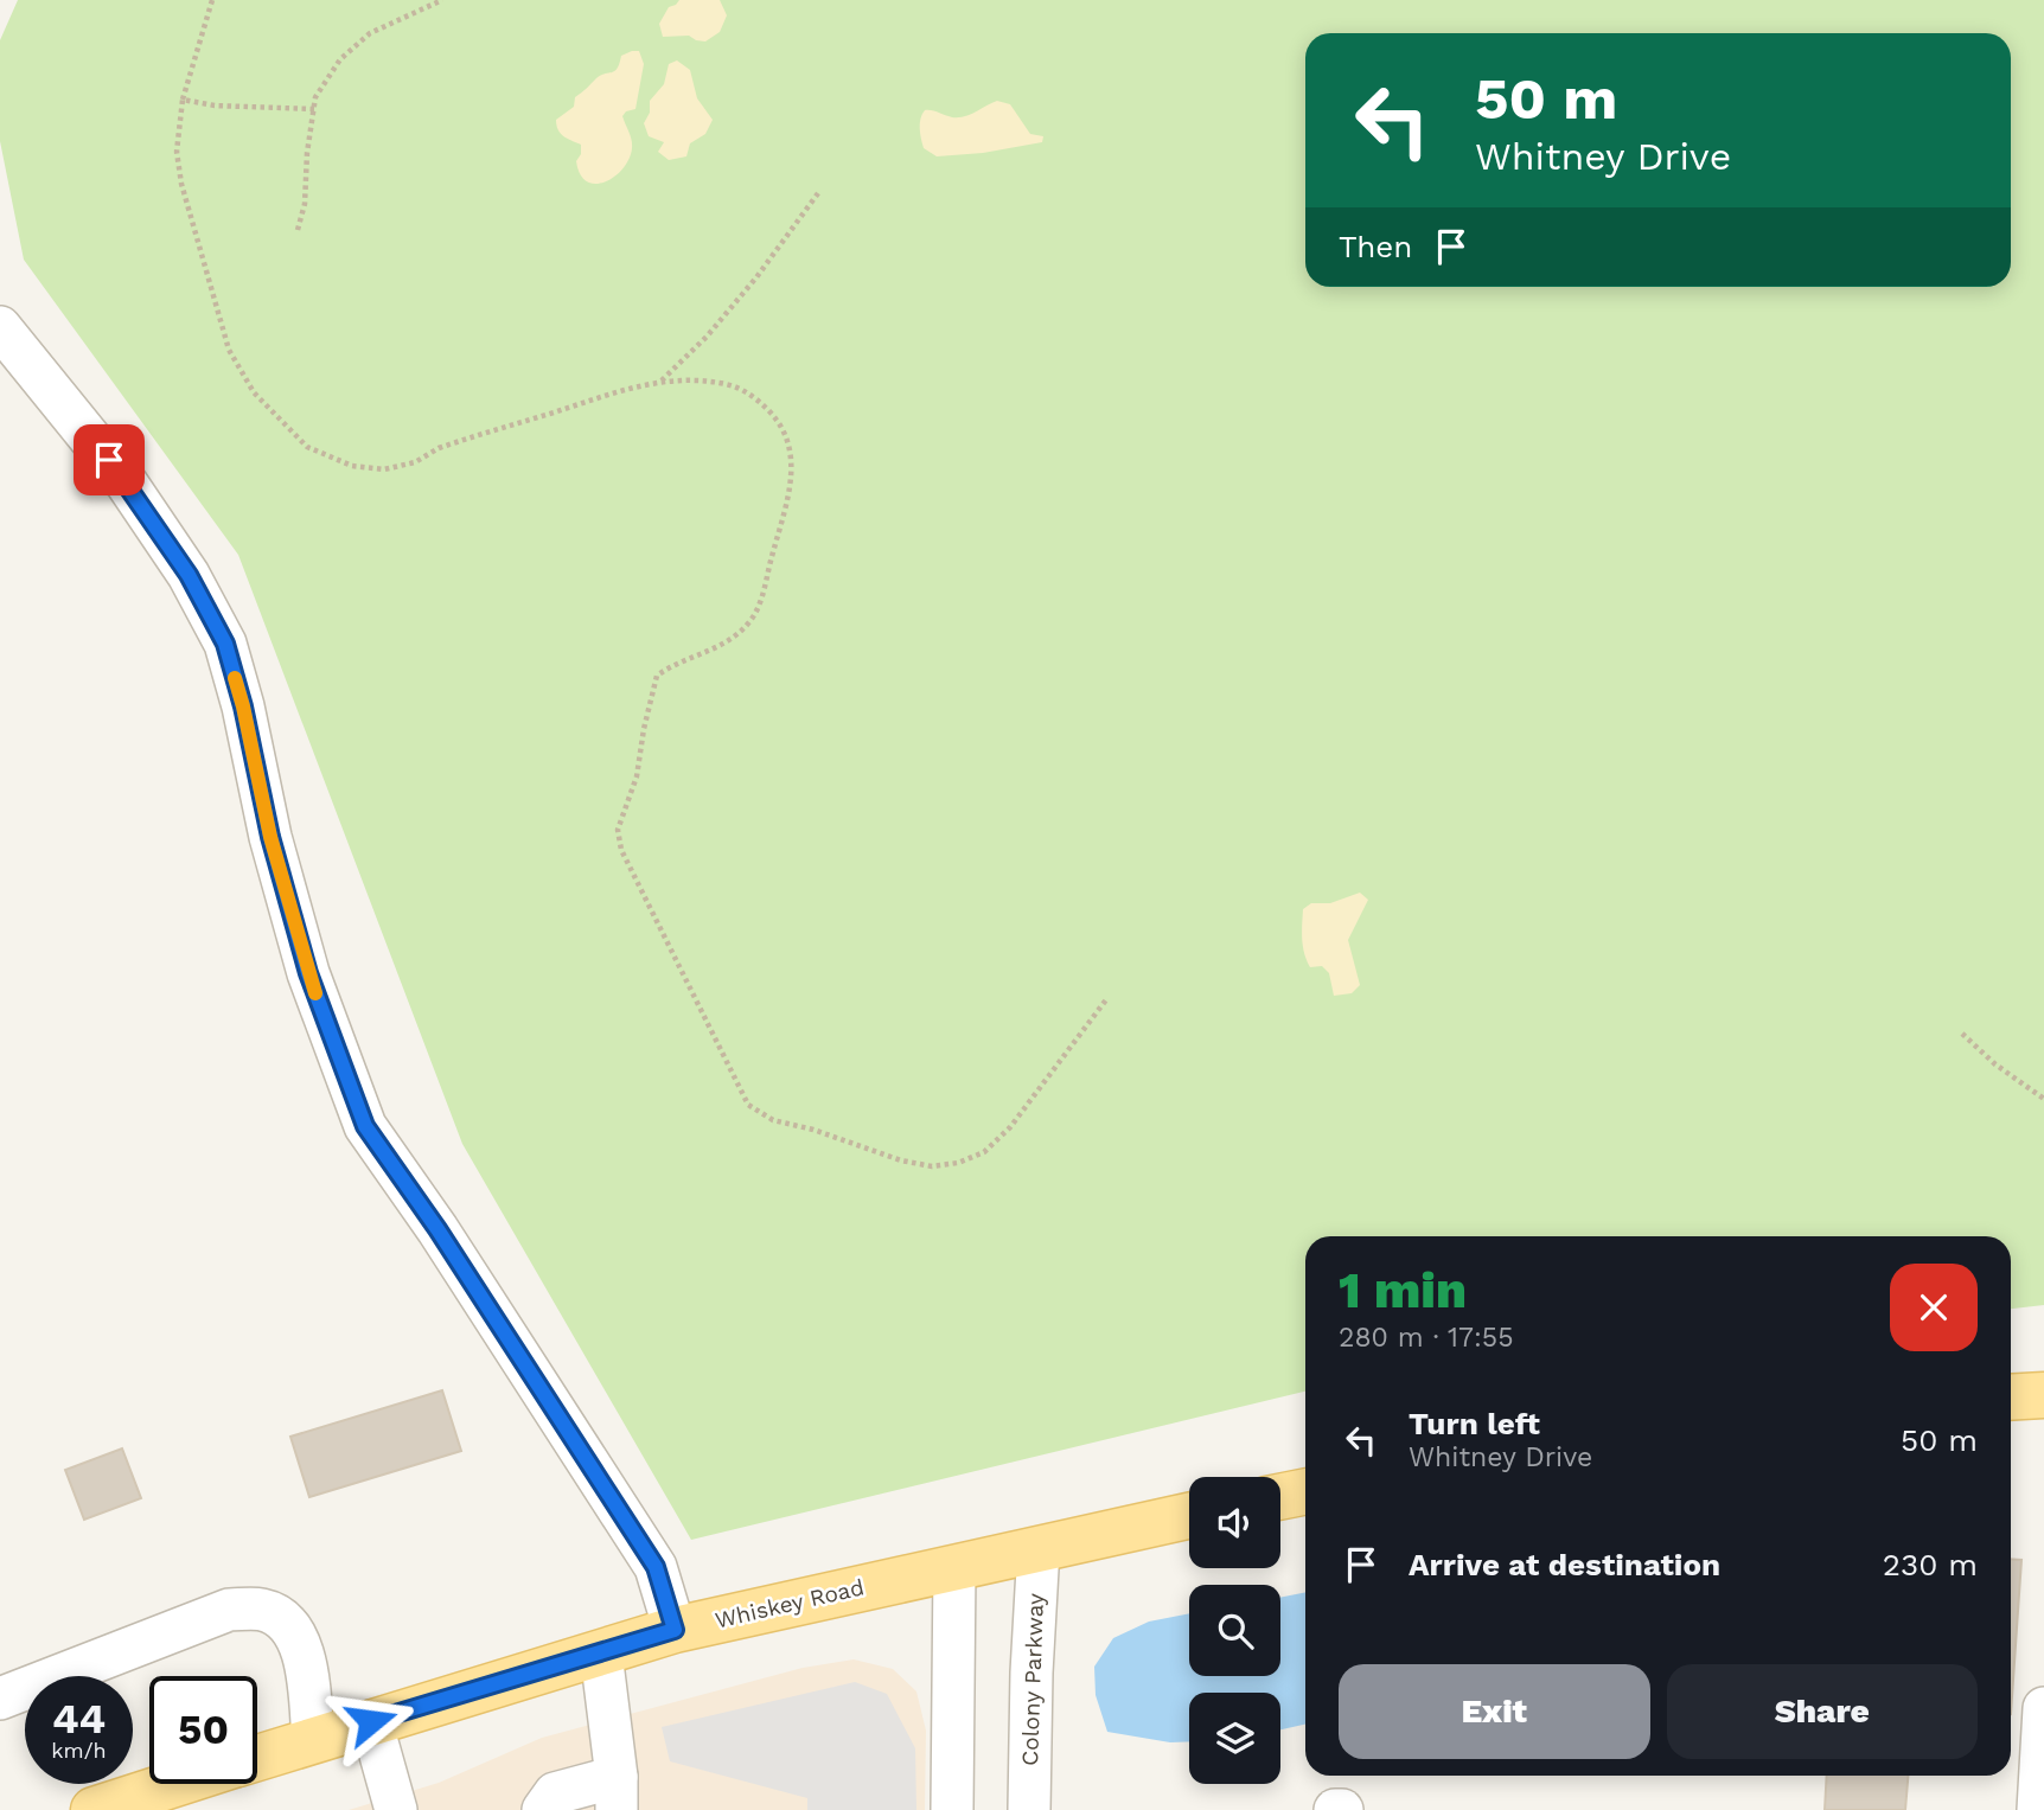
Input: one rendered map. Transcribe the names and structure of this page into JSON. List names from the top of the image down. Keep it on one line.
{"streets":{"main road":["Whiskey Road"],"street":["Colony Parkway"]},"crossings":[["Whiskey Road","Colony Parkway"]],"page":{"turn":["50 m","Whitney Drive"],"then":"Then","heading":["1 min","280 m · 17:55"],"list":[{"name":"Turn left","note":"Whitney Drive","value":"50 m"},{"name":"Arrive at destination","value":"230 m"}],"buttons":["Exit","Share"],"speed":"44 km/h","limit":"50"}}
